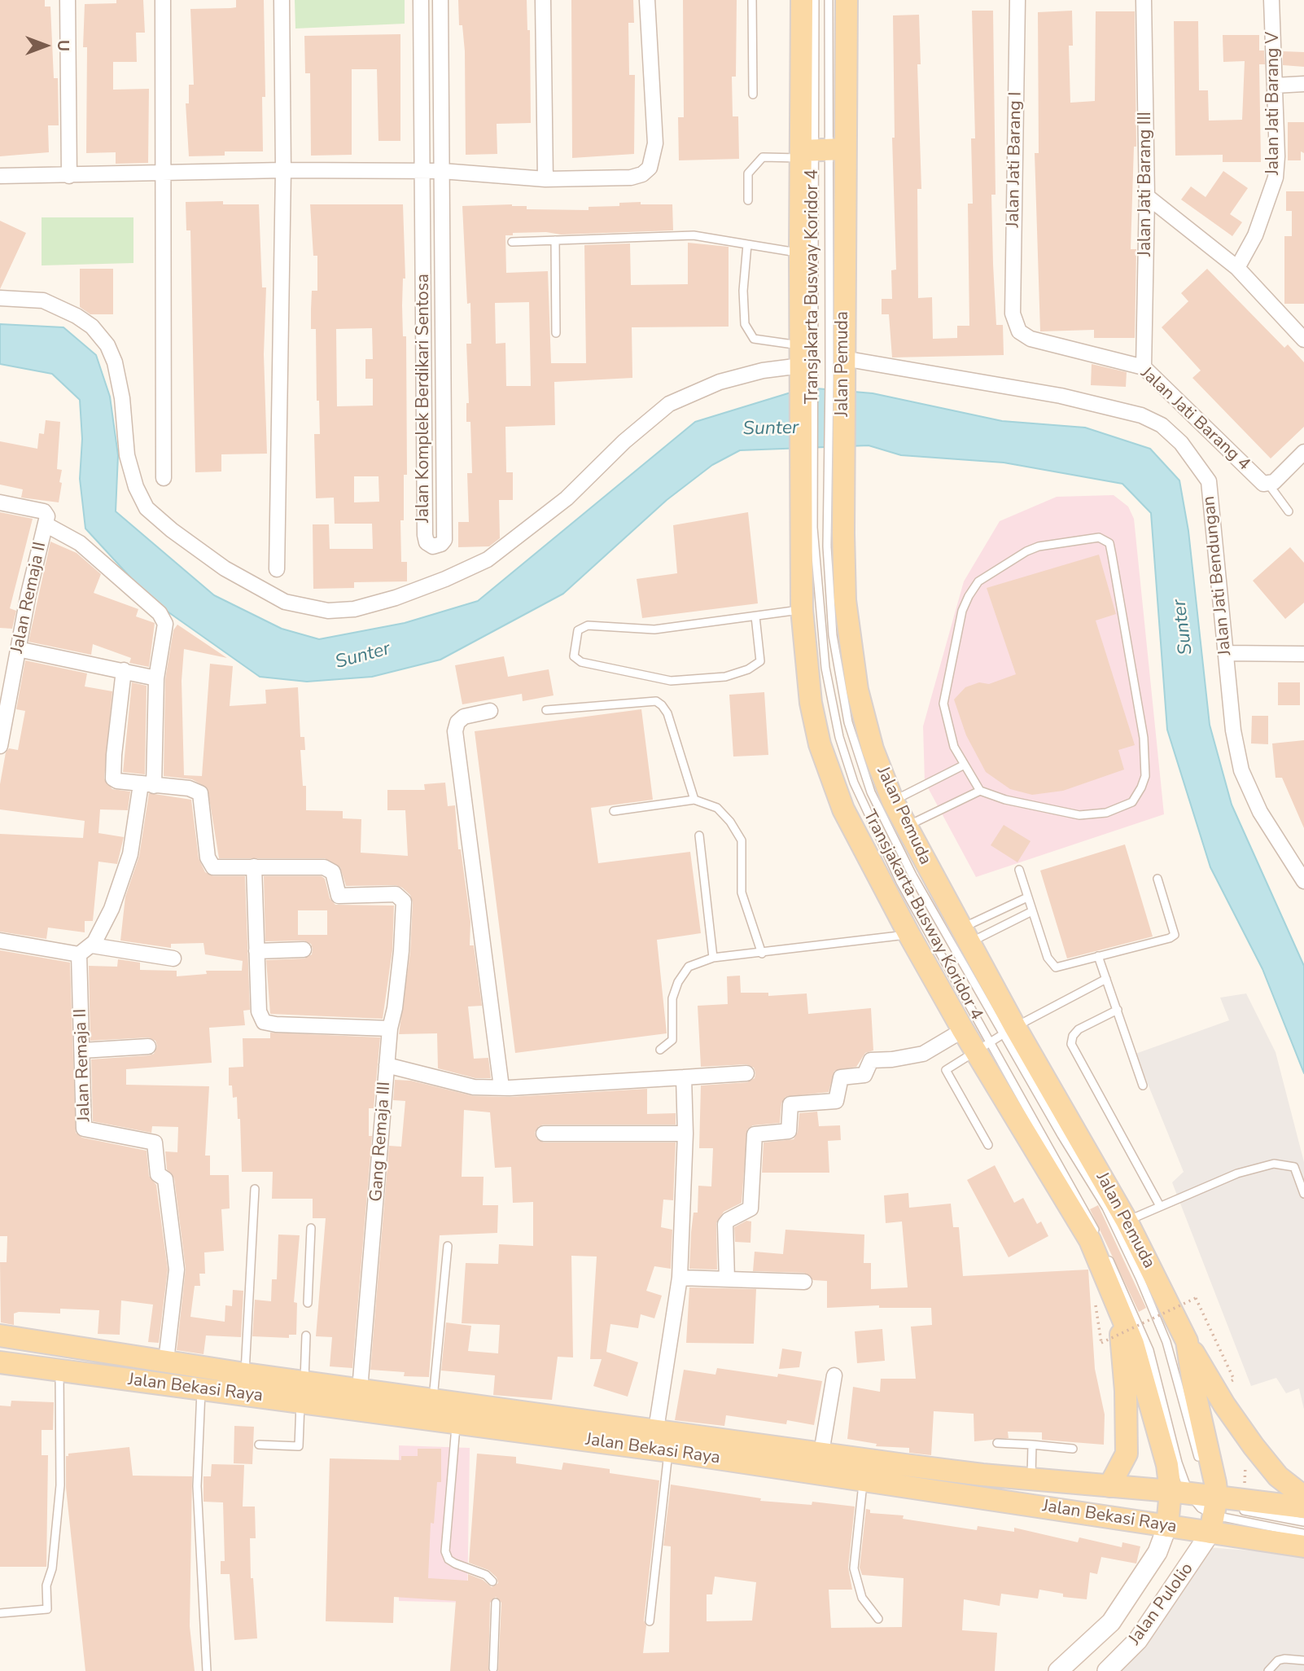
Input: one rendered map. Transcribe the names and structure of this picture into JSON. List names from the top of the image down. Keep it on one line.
{"streets":{"main road":["Jalan Pemuda","Jalan Bekasi Raya"],"street":["Jalan Jati Barang V","Jalan Jati Barang I","Jalan Jati Barang III","Jalan Komplek Berdikari Sentosa","Jalan Jati Barang 4","Jalan Jati Bendungan","Jalan Remaja II","Gang Remaja III","Jalan Pulolio"],"lane":["Transjakarta Busway Koridor 4"]},"crossings":[["Jalan Jati Barang I","Jalan Jati Barang 4"],["Jalan Jati Barang III","Jalan Jati Barang 4"],["Transjakarta Busway Koridor 4","Jalan Pemuda"],["Jalan Pemuda","Jalan Jati Bendungan"],["Jalan Pemuda","Jalan Bekasi Raya"],["Jalan Pemuda","Jalan Pulolio"],["Jalan Remaja II","Jalan Bekasi Raya"],["Gang Remaja III","Jalan Bekasi Raya"],["Jalan Bekasi Raya","Jalan Pulolio"]],"water":["Sunter"],"north":"right"}
